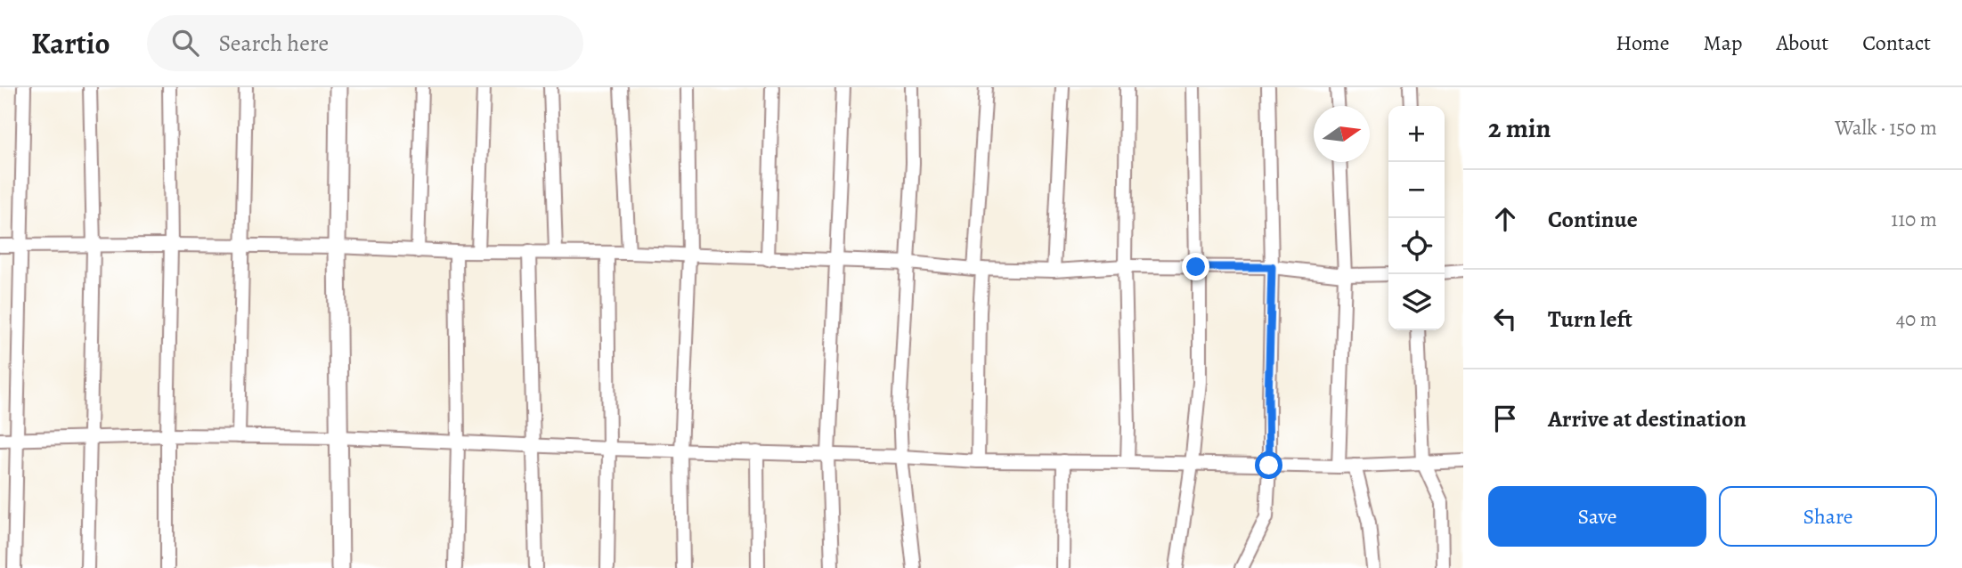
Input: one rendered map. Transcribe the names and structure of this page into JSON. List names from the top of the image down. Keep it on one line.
{"north":"right","page":{"header":"Kartio","search":"Search here","nav":["Home","Map","About","Contact"],"heading":["2 min","Walk · 150 m"],"map_buttons":["+","−"],"list":[["Continue","110 m"],["Turn left","40 m"],"Arrive at destination"],"buttons":["Save","Share"]}}
